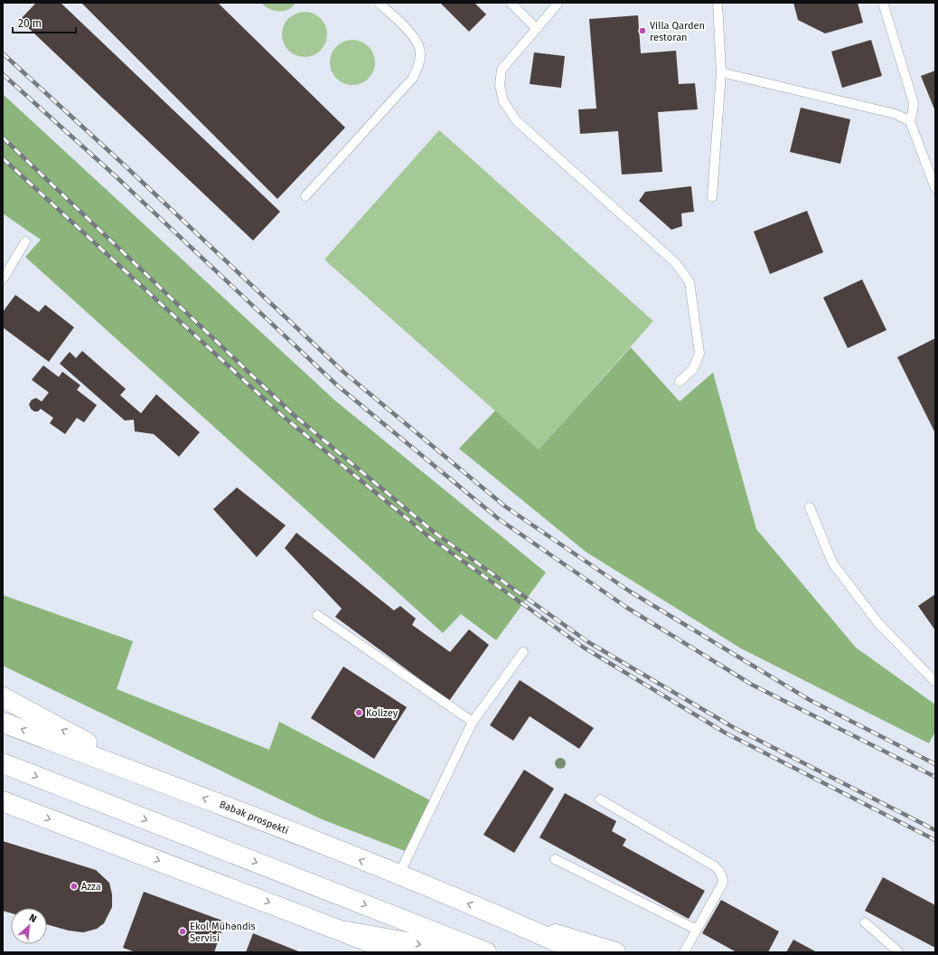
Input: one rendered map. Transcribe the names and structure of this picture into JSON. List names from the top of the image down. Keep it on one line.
{"streets":{"main road":["Babək prospekti"]},"places":["Villa Qarden restoran","Kolizey","Azza","Ekol Mühəndis Servisi"],"scale_bar":"20 m","north":"top right"}
